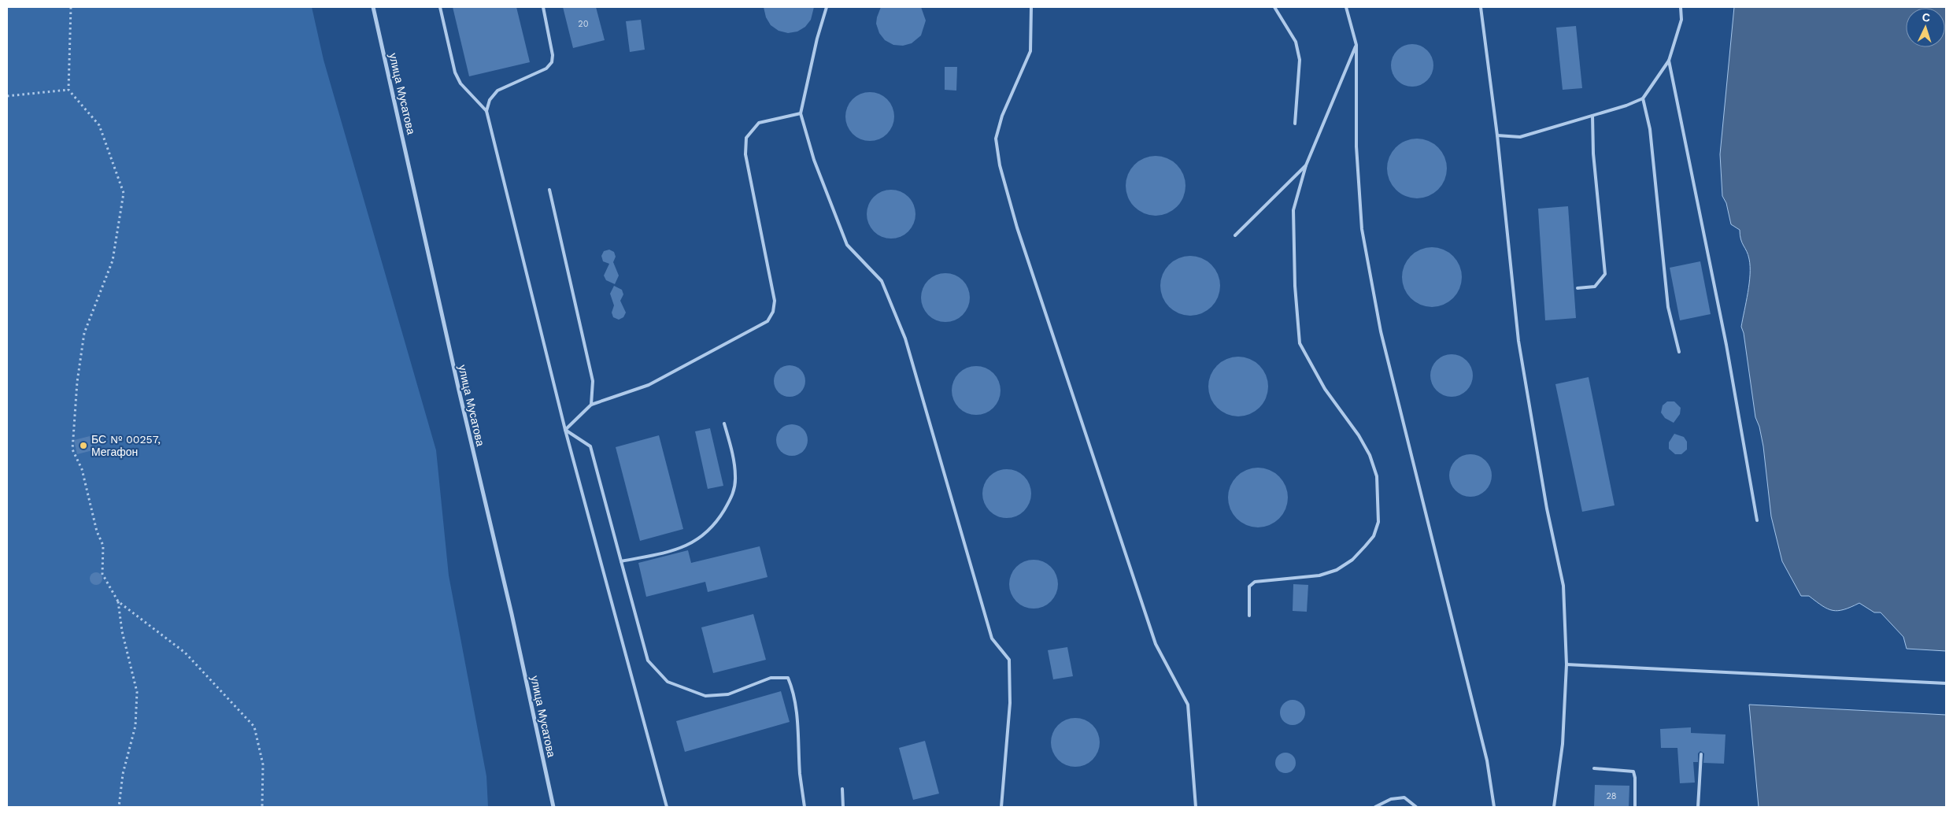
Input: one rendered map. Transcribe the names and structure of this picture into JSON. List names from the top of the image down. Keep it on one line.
{"streets":{"street":["улица Мусатова"]},"places":["БС № 00257, Мегафон"],"house_numbers":["20","28"],"north":"top"}
